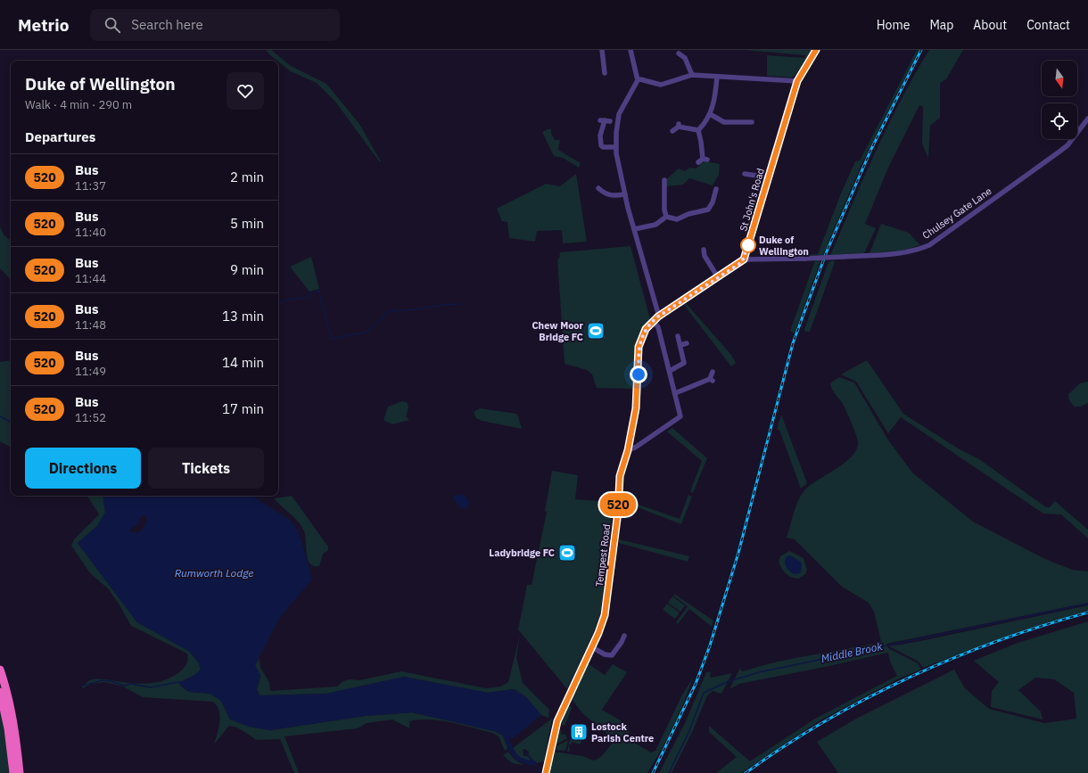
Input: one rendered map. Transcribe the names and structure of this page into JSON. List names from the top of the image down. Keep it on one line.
{"streets":{"street":["St John's Road","Chulsey Gate Lane","Tempest Road"]},"crossings":[["St John's Road","Chulsey Gate Lane"]],"water":["Rumworth Lodge","Middle Brook"],"places":{"other":["Duke of Wellington"],"sports":["Chew Moor Bridge FC","Ladybridge FC"],"building":["Lostock Parish Centre"]},"lines":["bus line 520"],"north":"bottom","page":{"header":"Metrio","search":"Search here","nav":["Home","Map","About","Contact"],"on_map":"520","heading":[["Duke of Wellington","Walk · 4 min · 290 m"],"Departures"],"list":[{"mark":"520","name":"Bus","note":"11:37","value":"2 min"},{"mark":"520","name":"Bus","note":"11:40","value":"5 min"},{"mark":"520","name":"Bus","note":"11:44","value":"9 min"},{"mark":"520","name":"Bus","note":"11:48","value":"13 min"},{"mark":"520","name":"Bus","note":"11:49","value":"14 min"},{"mark":"520","name":"Bus","note":"11:52","value":"17 min"}],"buttons":["Directions","Tickets"]}}
